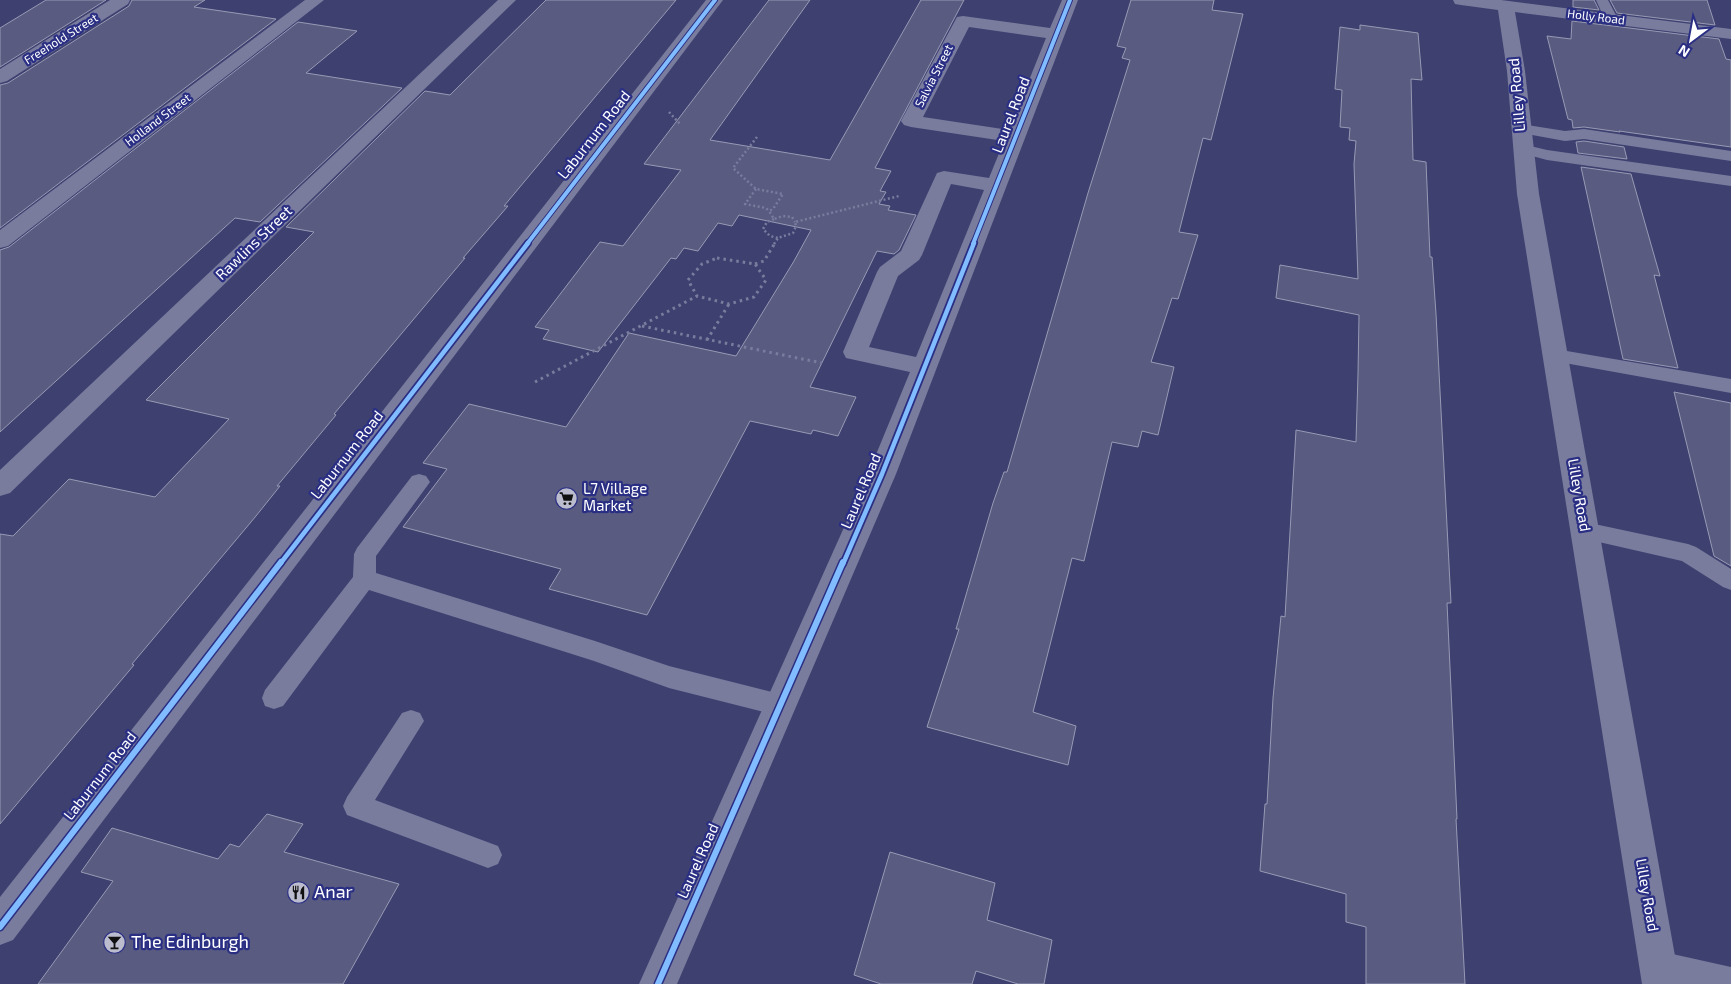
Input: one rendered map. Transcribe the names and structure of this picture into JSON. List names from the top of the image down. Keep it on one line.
{"streets":{"street":["Holly Road","Freehold Street","Salvia Street","Lilley Road","Laurel Road","Holland Street","Laburnum Road","Rawlins Street"]},"crossings":[["Holly Road","Lilley Road"],["Salvia Street","Laurel Road"]],"places":{"supermarket":["L7 Village Market"],"restaurant":["Anar"],"bar":["The Edinburgh"]},"north":"bottom left"}
